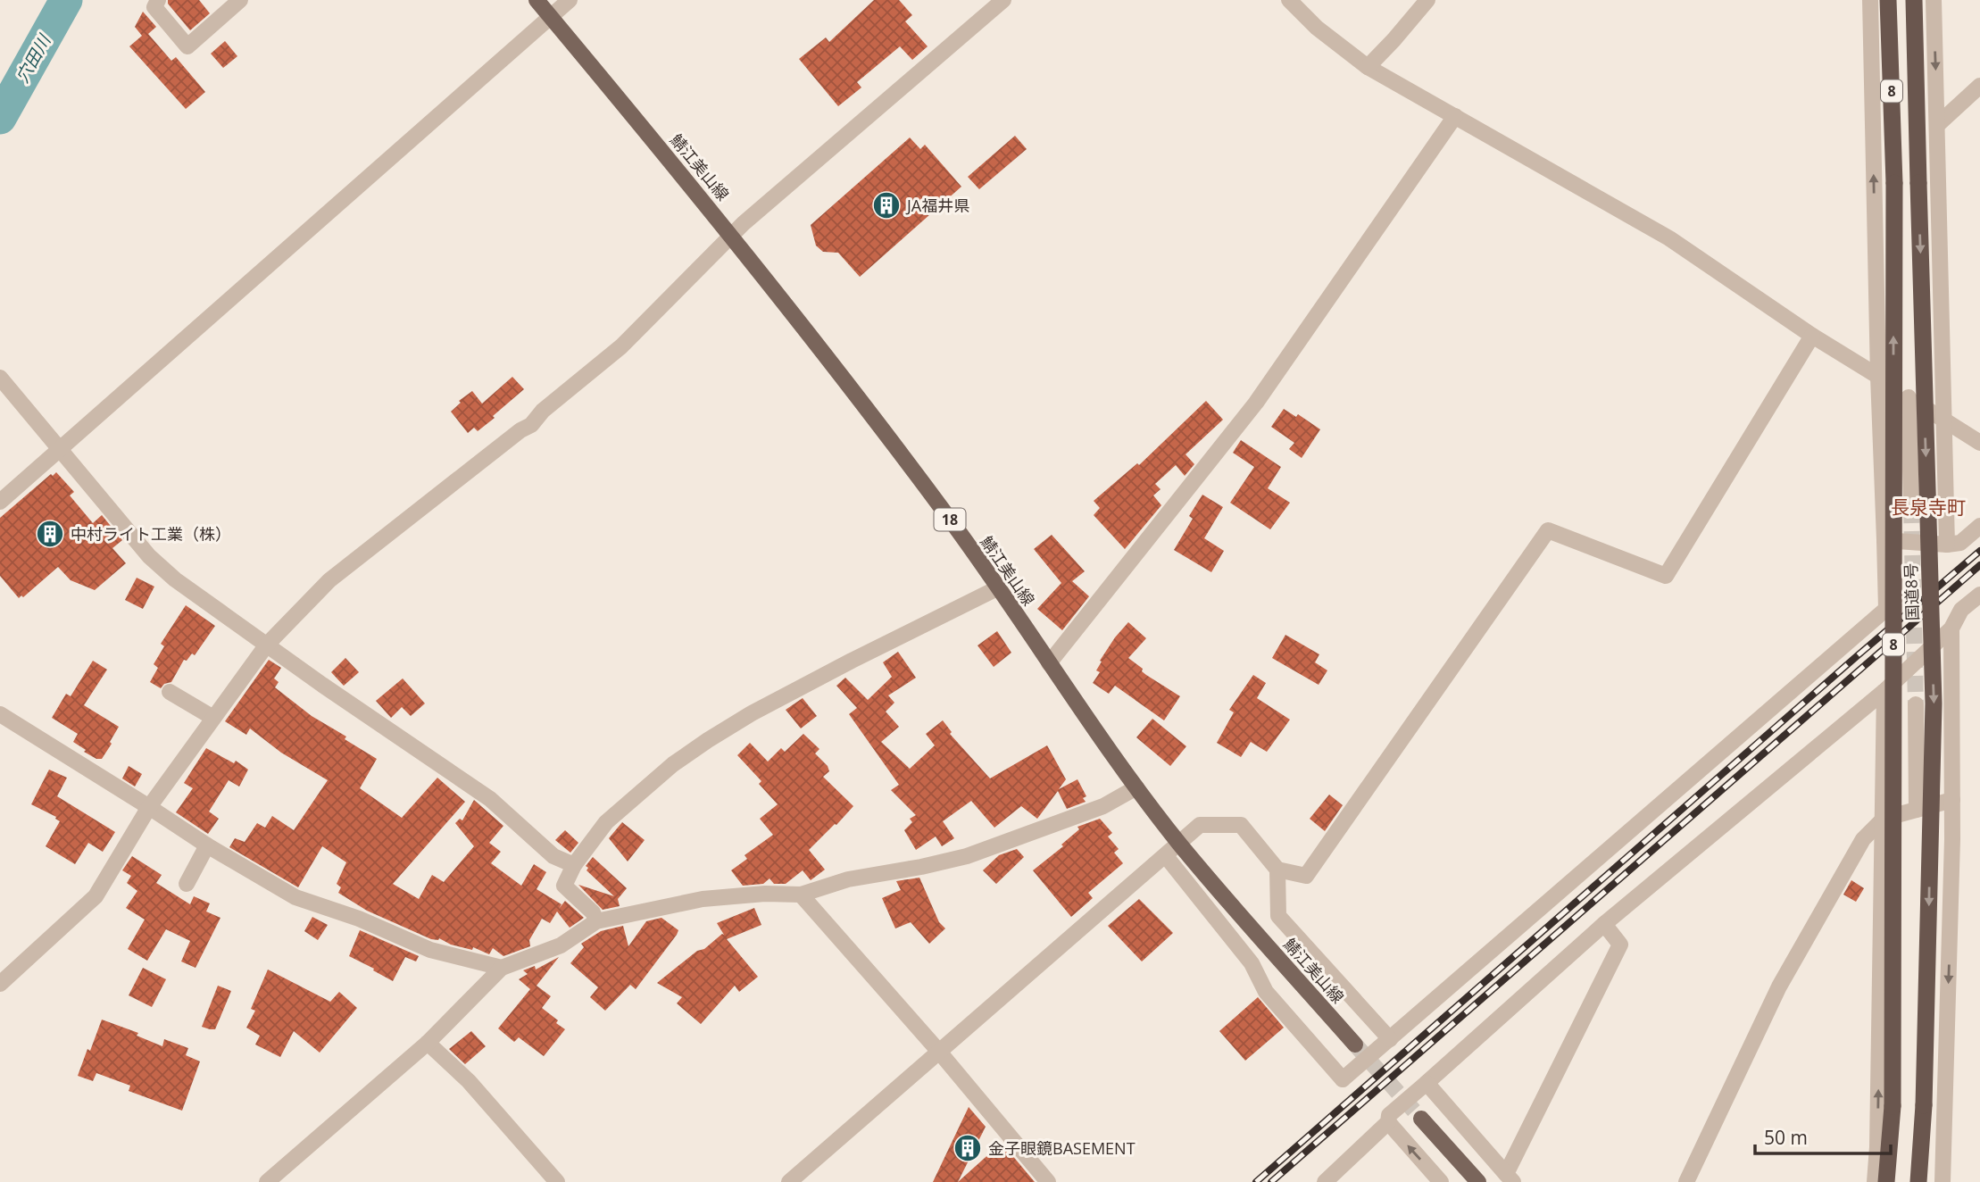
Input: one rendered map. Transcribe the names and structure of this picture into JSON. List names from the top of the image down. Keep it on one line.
{"streets":{"highway":["8","国道8号"],"main road":["鯖江美山線","18"]},"districts":["長泉寺町"],"water":["穴田川"],"places":{"building":["JA福井県","中村ライト工業（株）","金子眼鏡BASEMENT"]},"scale_bar":"50 m"}
